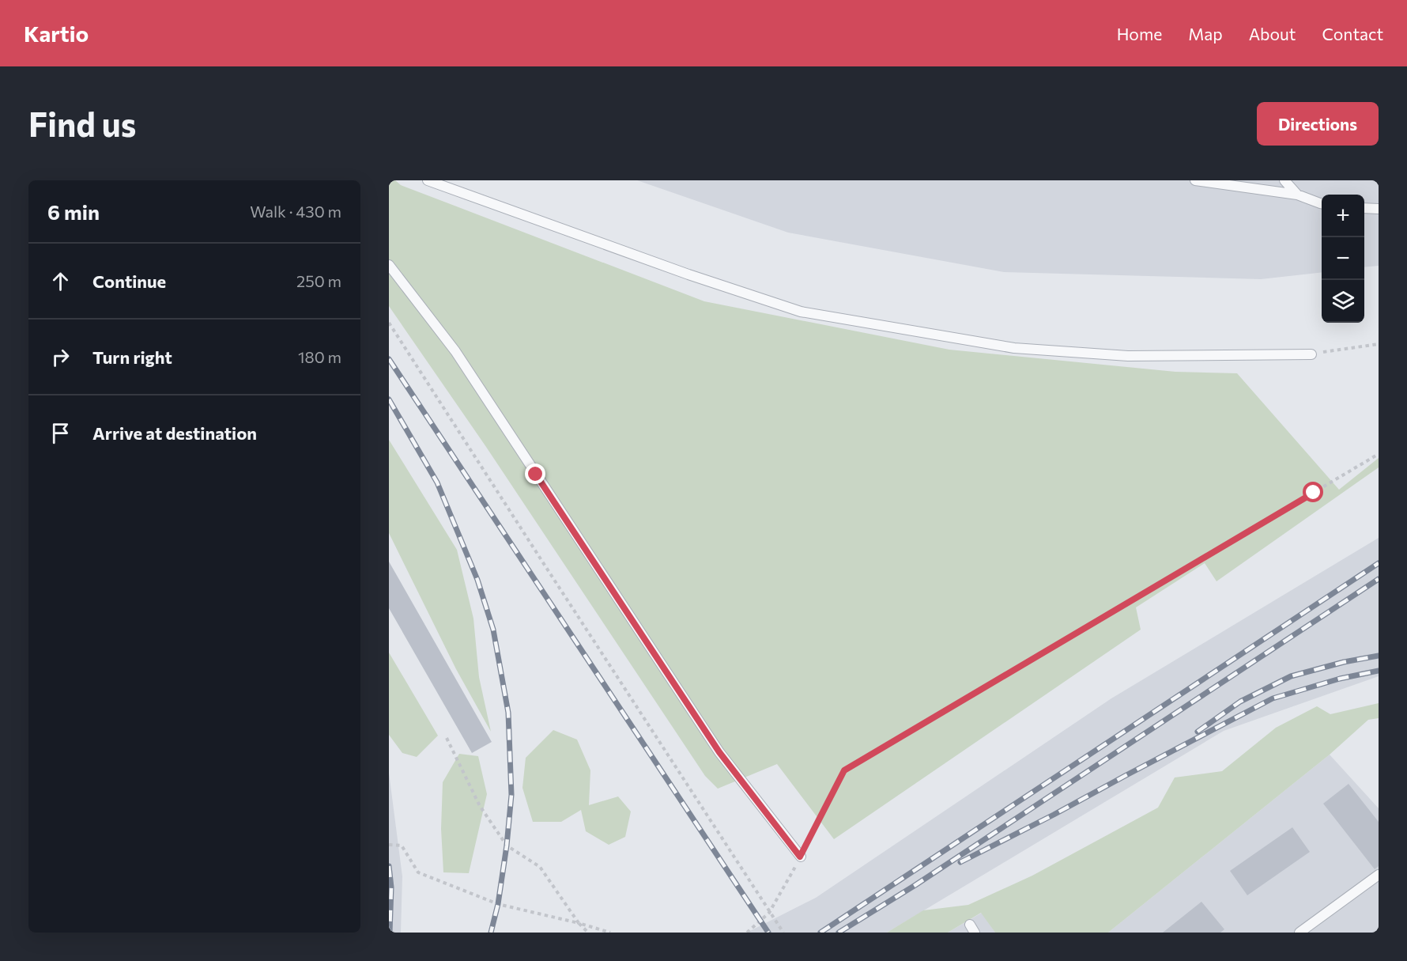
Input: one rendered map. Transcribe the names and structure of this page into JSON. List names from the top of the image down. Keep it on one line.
{"page":{"header":"Kartio","nav":["Home","Map","About","Contact"],"buttons":"Directions","title":"Find us","heading":["6 min","Walk · 430 m"],"map_buttons":["+","−"],"list":[["Continue","250 m"],["Turn right","180 m"],"Arrive at destination"]}}
